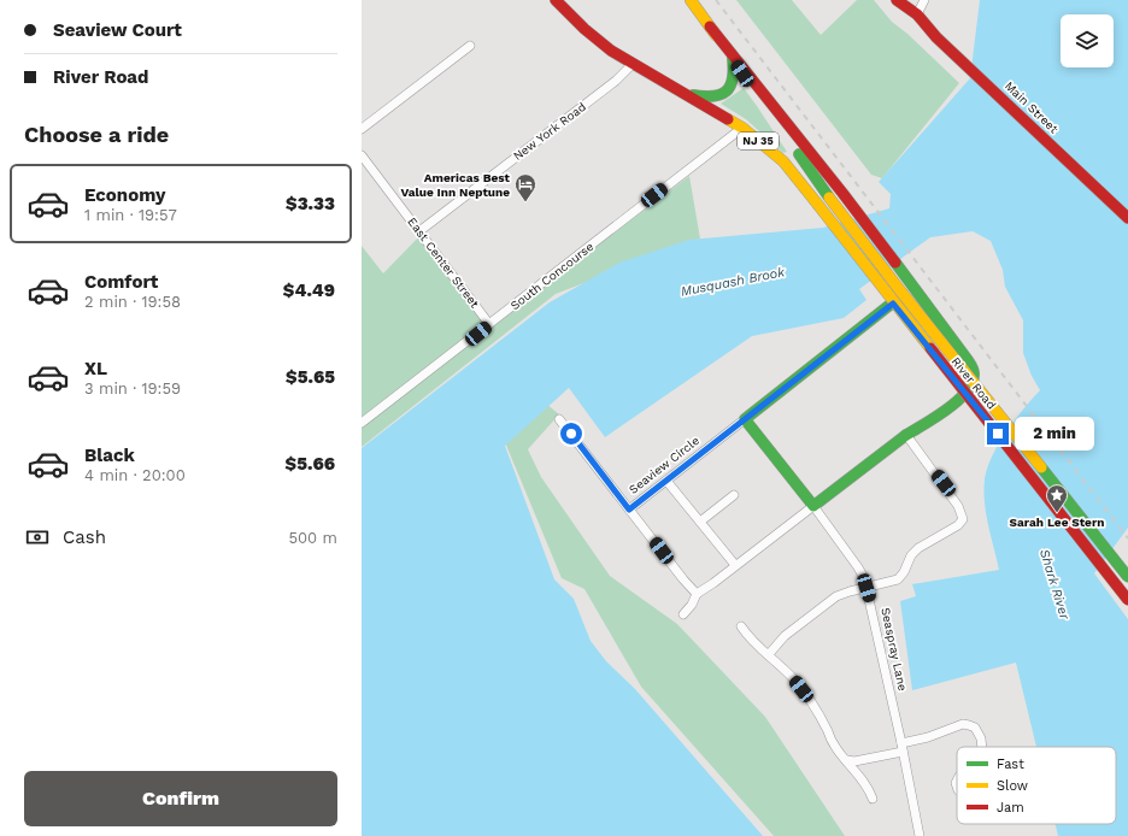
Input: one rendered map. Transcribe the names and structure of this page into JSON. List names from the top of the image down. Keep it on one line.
{"streets":{"main road":["Main Street","NJ 35","River Road","Seaview Circle","Seaspray Lane"],"street":["New York Road","East Center Street","South Concourse"]},"crossings":[["New York Road","NJ 35"],["New York Road","East Center Street"],["NJ 35","South Concourse"],["NJ 35","River Road"],["East Center Street","South Concourse"],["South Concourse","River Road"],["River Road","Seaview Circle"],["Seaview Circle","Seaspray Lane"]],"water":["Musquash Brook","Shark River"],"places":{"hotel":["Americas Best Value Inn Neptune"],"place":["Sarah Lee Stern"]},"legend":["Fast","Slow","Jam"],"page":{"banner":["Seaview Court","River Road"],"heading":"Choose a ride","list":[{"name":"Economy","note":"1 min · 19:57","value":"$3.33"},{"name":"Comfort","note":"2 min · 19:58","value":"$4.49"},{"name":"XL","note":"3 min · 19:59","value":"$5.65"},{"name":"Black","note":"4 min · 20:00","value":"$5.66"}],"bubble":"2 min","pay":["Cash","500 m"],"buttons":"Confirm"}}
